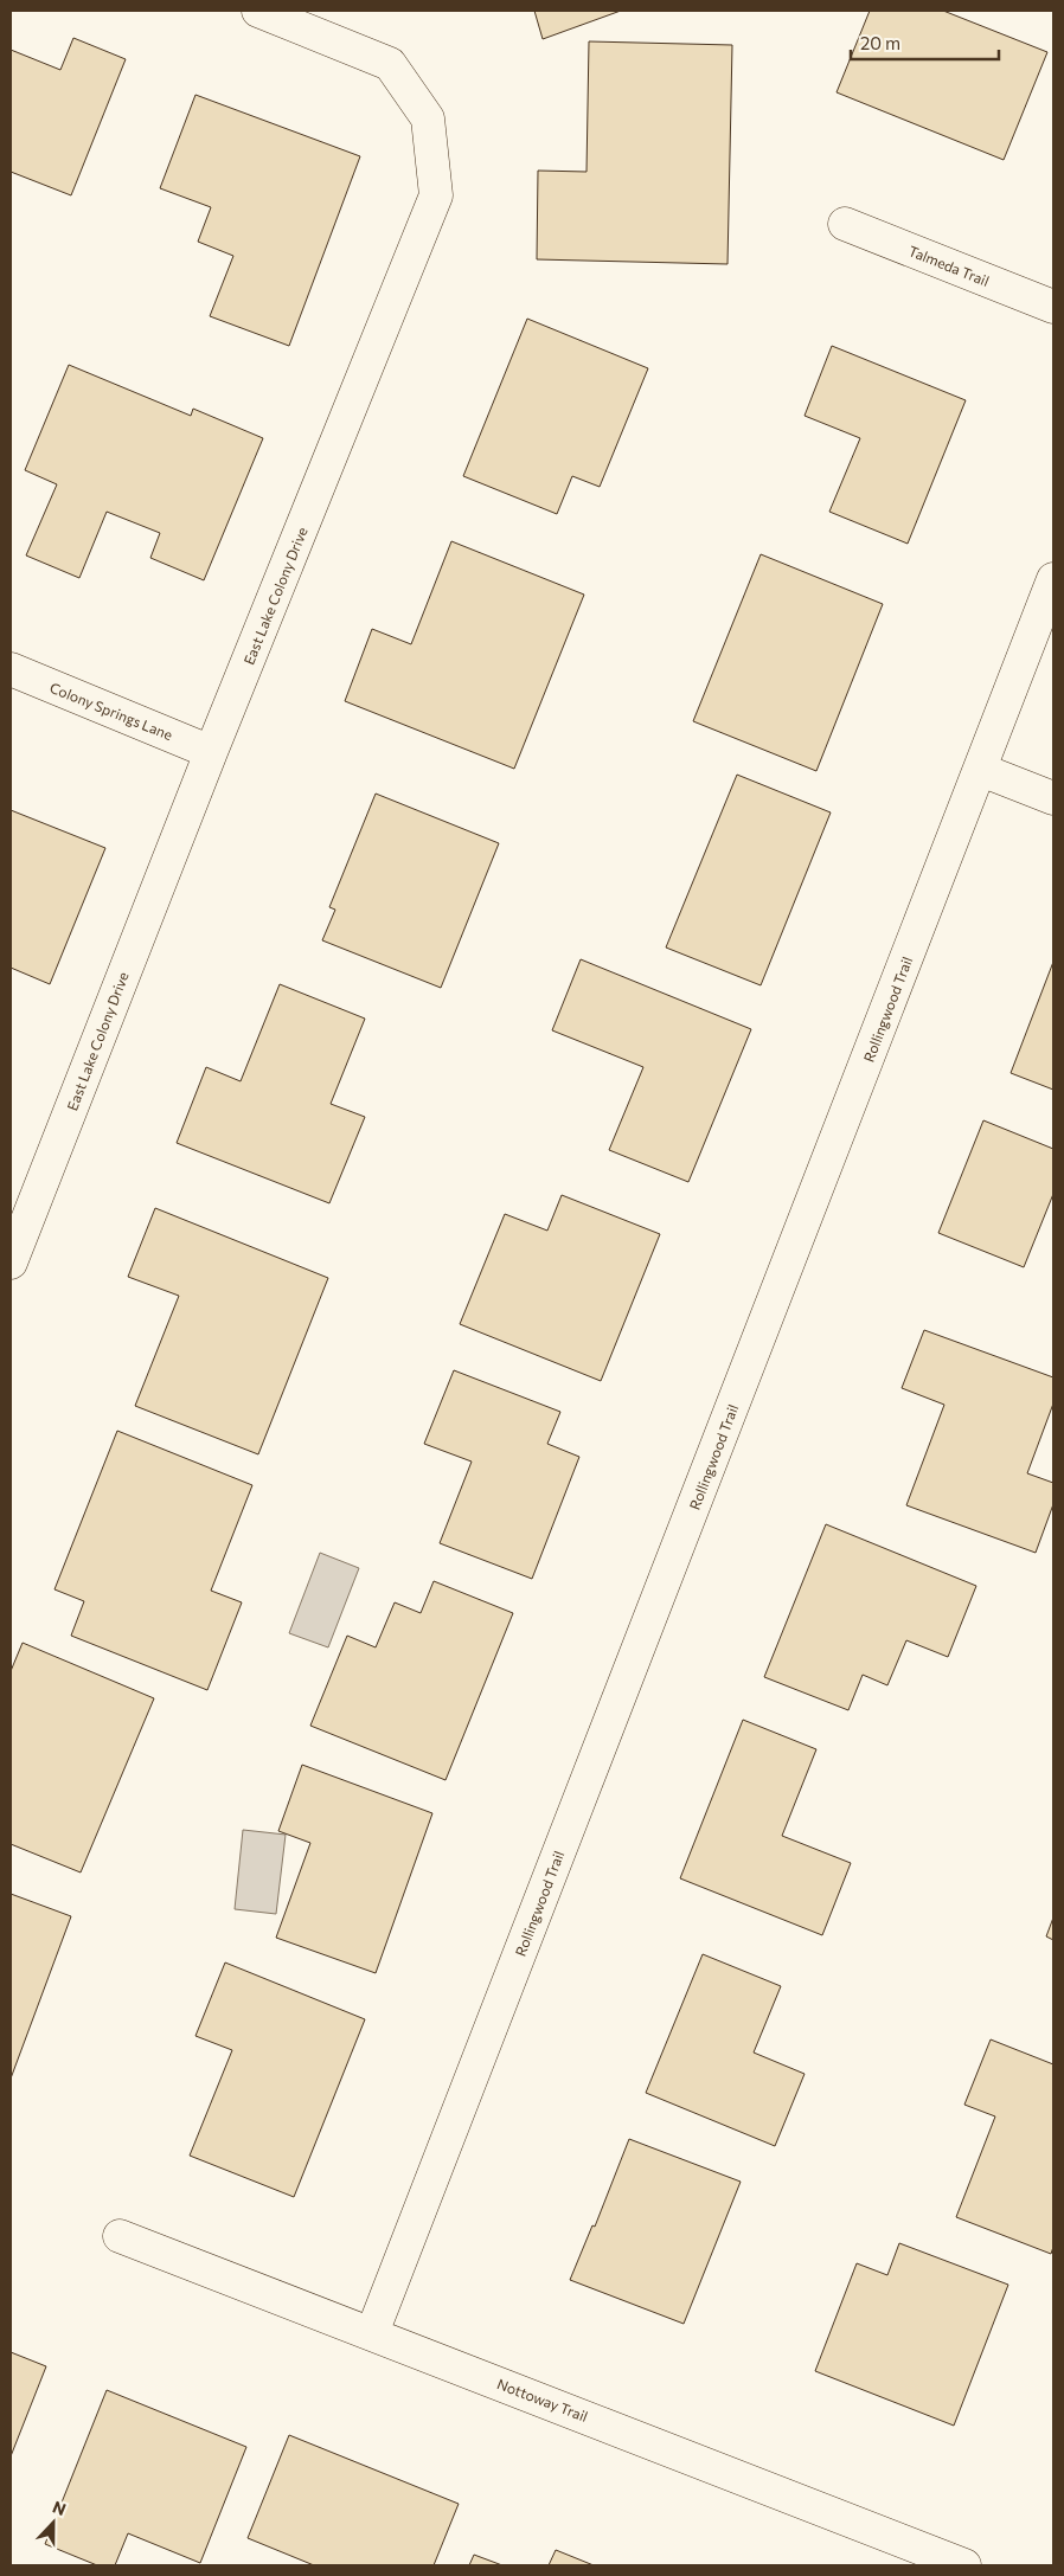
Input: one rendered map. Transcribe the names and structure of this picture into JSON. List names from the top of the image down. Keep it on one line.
{"streets":{"street":["Talmeda Trail","East Lake Colony Drive","Colony Springs Lane","Rollingwood Trail","Nottoway Trail"]},"crossings":[["East Lake Colony Drive","Colony Springs Lane"],["Rollingwood Trail","Nottoway Trail"]],"scale_bar":"20 m","north":"top"}
